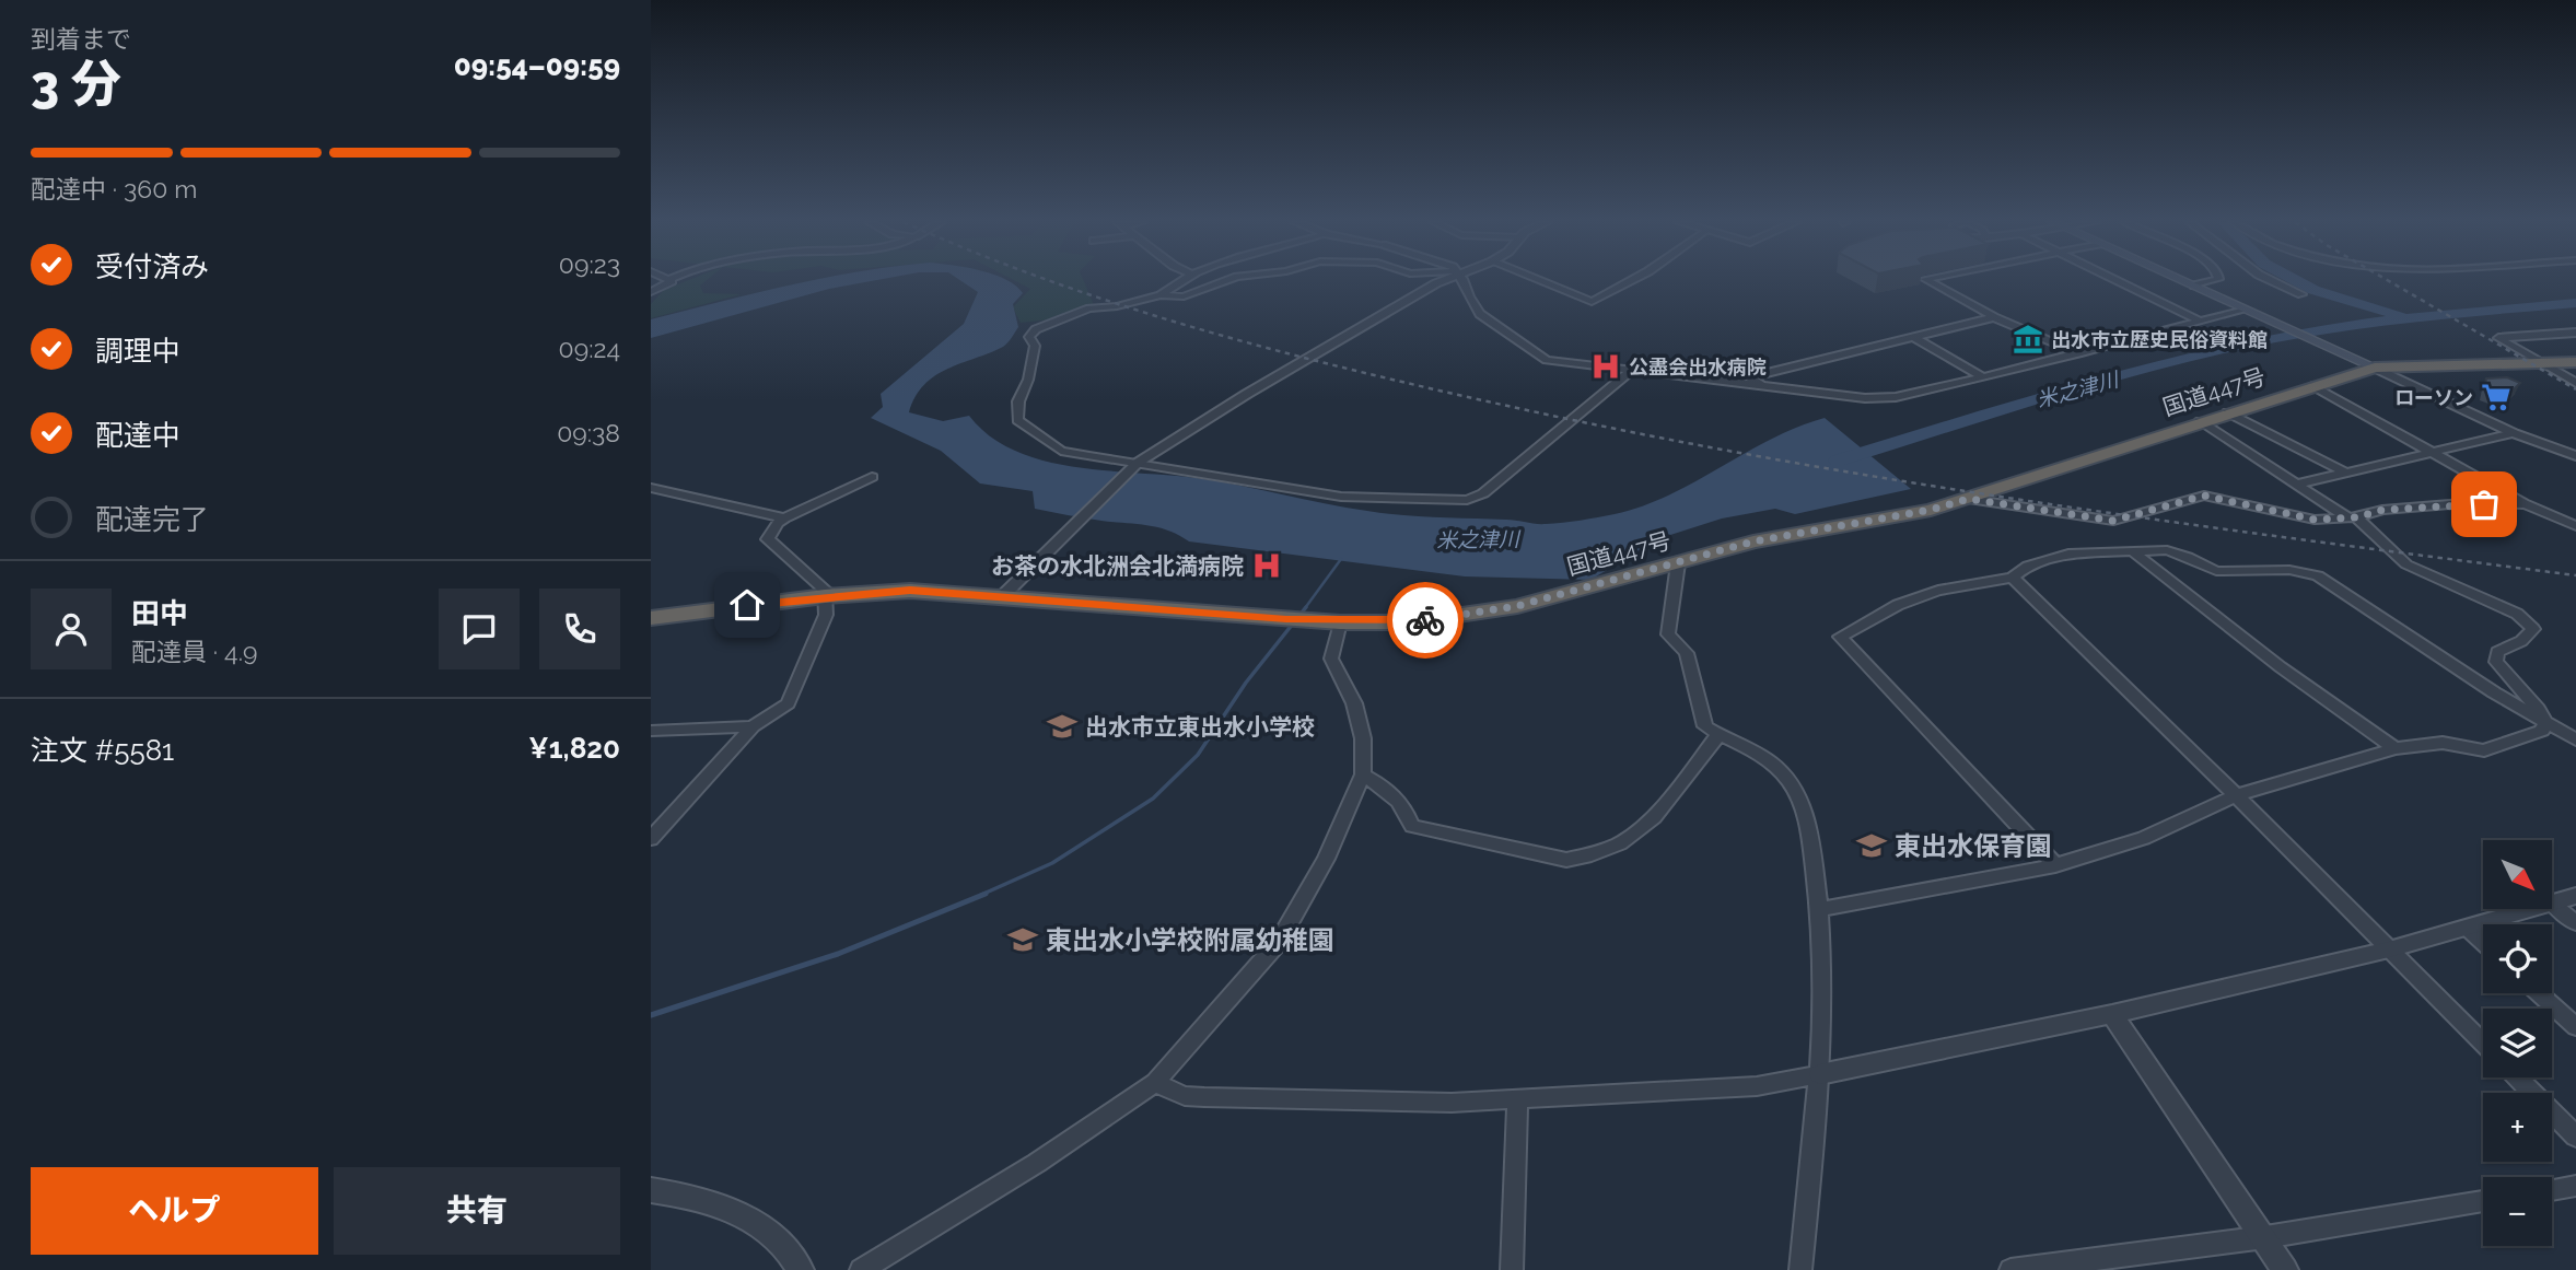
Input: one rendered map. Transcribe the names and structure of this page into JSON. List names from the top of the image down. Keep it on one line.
{"streets":{"highway":["国道447号"]},"water":["米之津川"],"places":{"museum":["出水市立歴史民俗資料館"],"hospital":["公盡会出水病院","お茶の水北洲会北満病院"],"supermarket":["ローソン"],"school or university":["出水市立東出水小学校","東出水保育園","東出水小学校附属幼稚園"]},"north":"bottom right","page":{"heading":["3 分","到着まで","09:54–09:59"],"panel":["田中","配達員 · 4.9","注文 #5581","¥1,820"],"bar":"配達中 · 360 m","list":[["受付済み","09:23"],["調理中","09:24"],["配達中","09:38"],"配達完了"],"map_buttons":["+","−"],"buttons":["ヘルプ","共有"]}}
